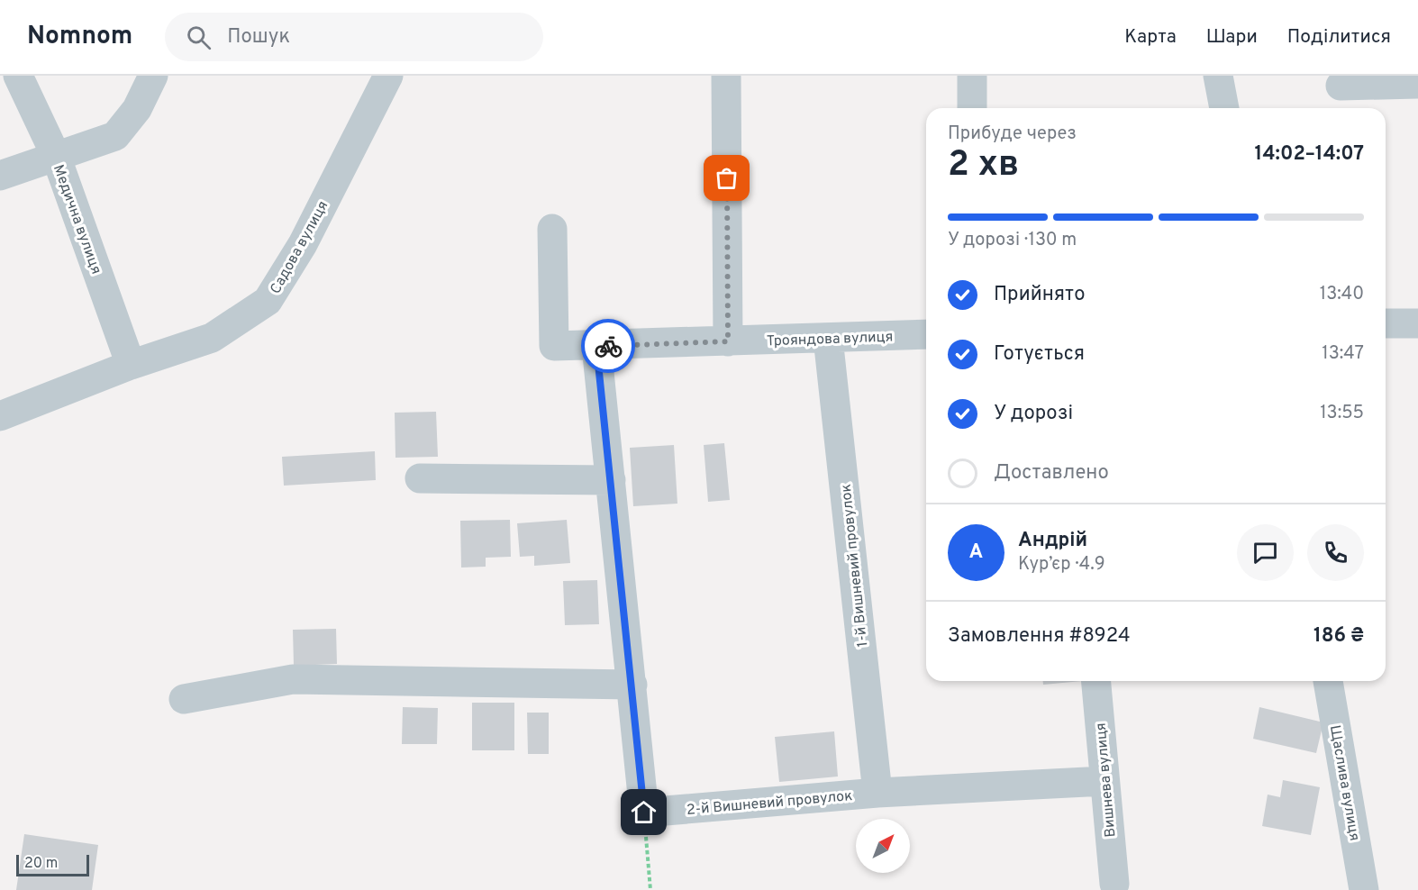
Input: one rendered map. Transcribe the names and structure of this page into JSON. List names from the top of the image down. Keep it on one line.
{"streets":{"street":["Медична вулиця","Садова вулиця","Трояндова вулиця","1-й Вишневий провулок","Вишнева вулиця","Щаслива вулиця","2-й Вишневий провулок"]},"crossings":[["Медична вулиця","Садова вулиця"],["Трояндова вулиця","1-й Вишневий провулок"],["1-й Вишневий провулок","2-й Вишневий провулок"],["Вишнева вулиця","2-й Вишневий провулок"]],"scale_bar":"20 m","north":"top right","page":{"header":"Nomnom","search":"Пошук","nav":["Карта","Шари","Поділитися"],"heading":["2 хв","Прибуде через","14:02–14:07"],"panel":["Андрій","Кур’єр · 4.9","Замовлення #8924","186 ₴"],"bar":"У дорозі · 130 m","list":[["Прийнято","13:40"],["Готується","13:47"],["У дорозі","13:55"],"Доставлено"],"round":"А","scale":"20 m"}}
